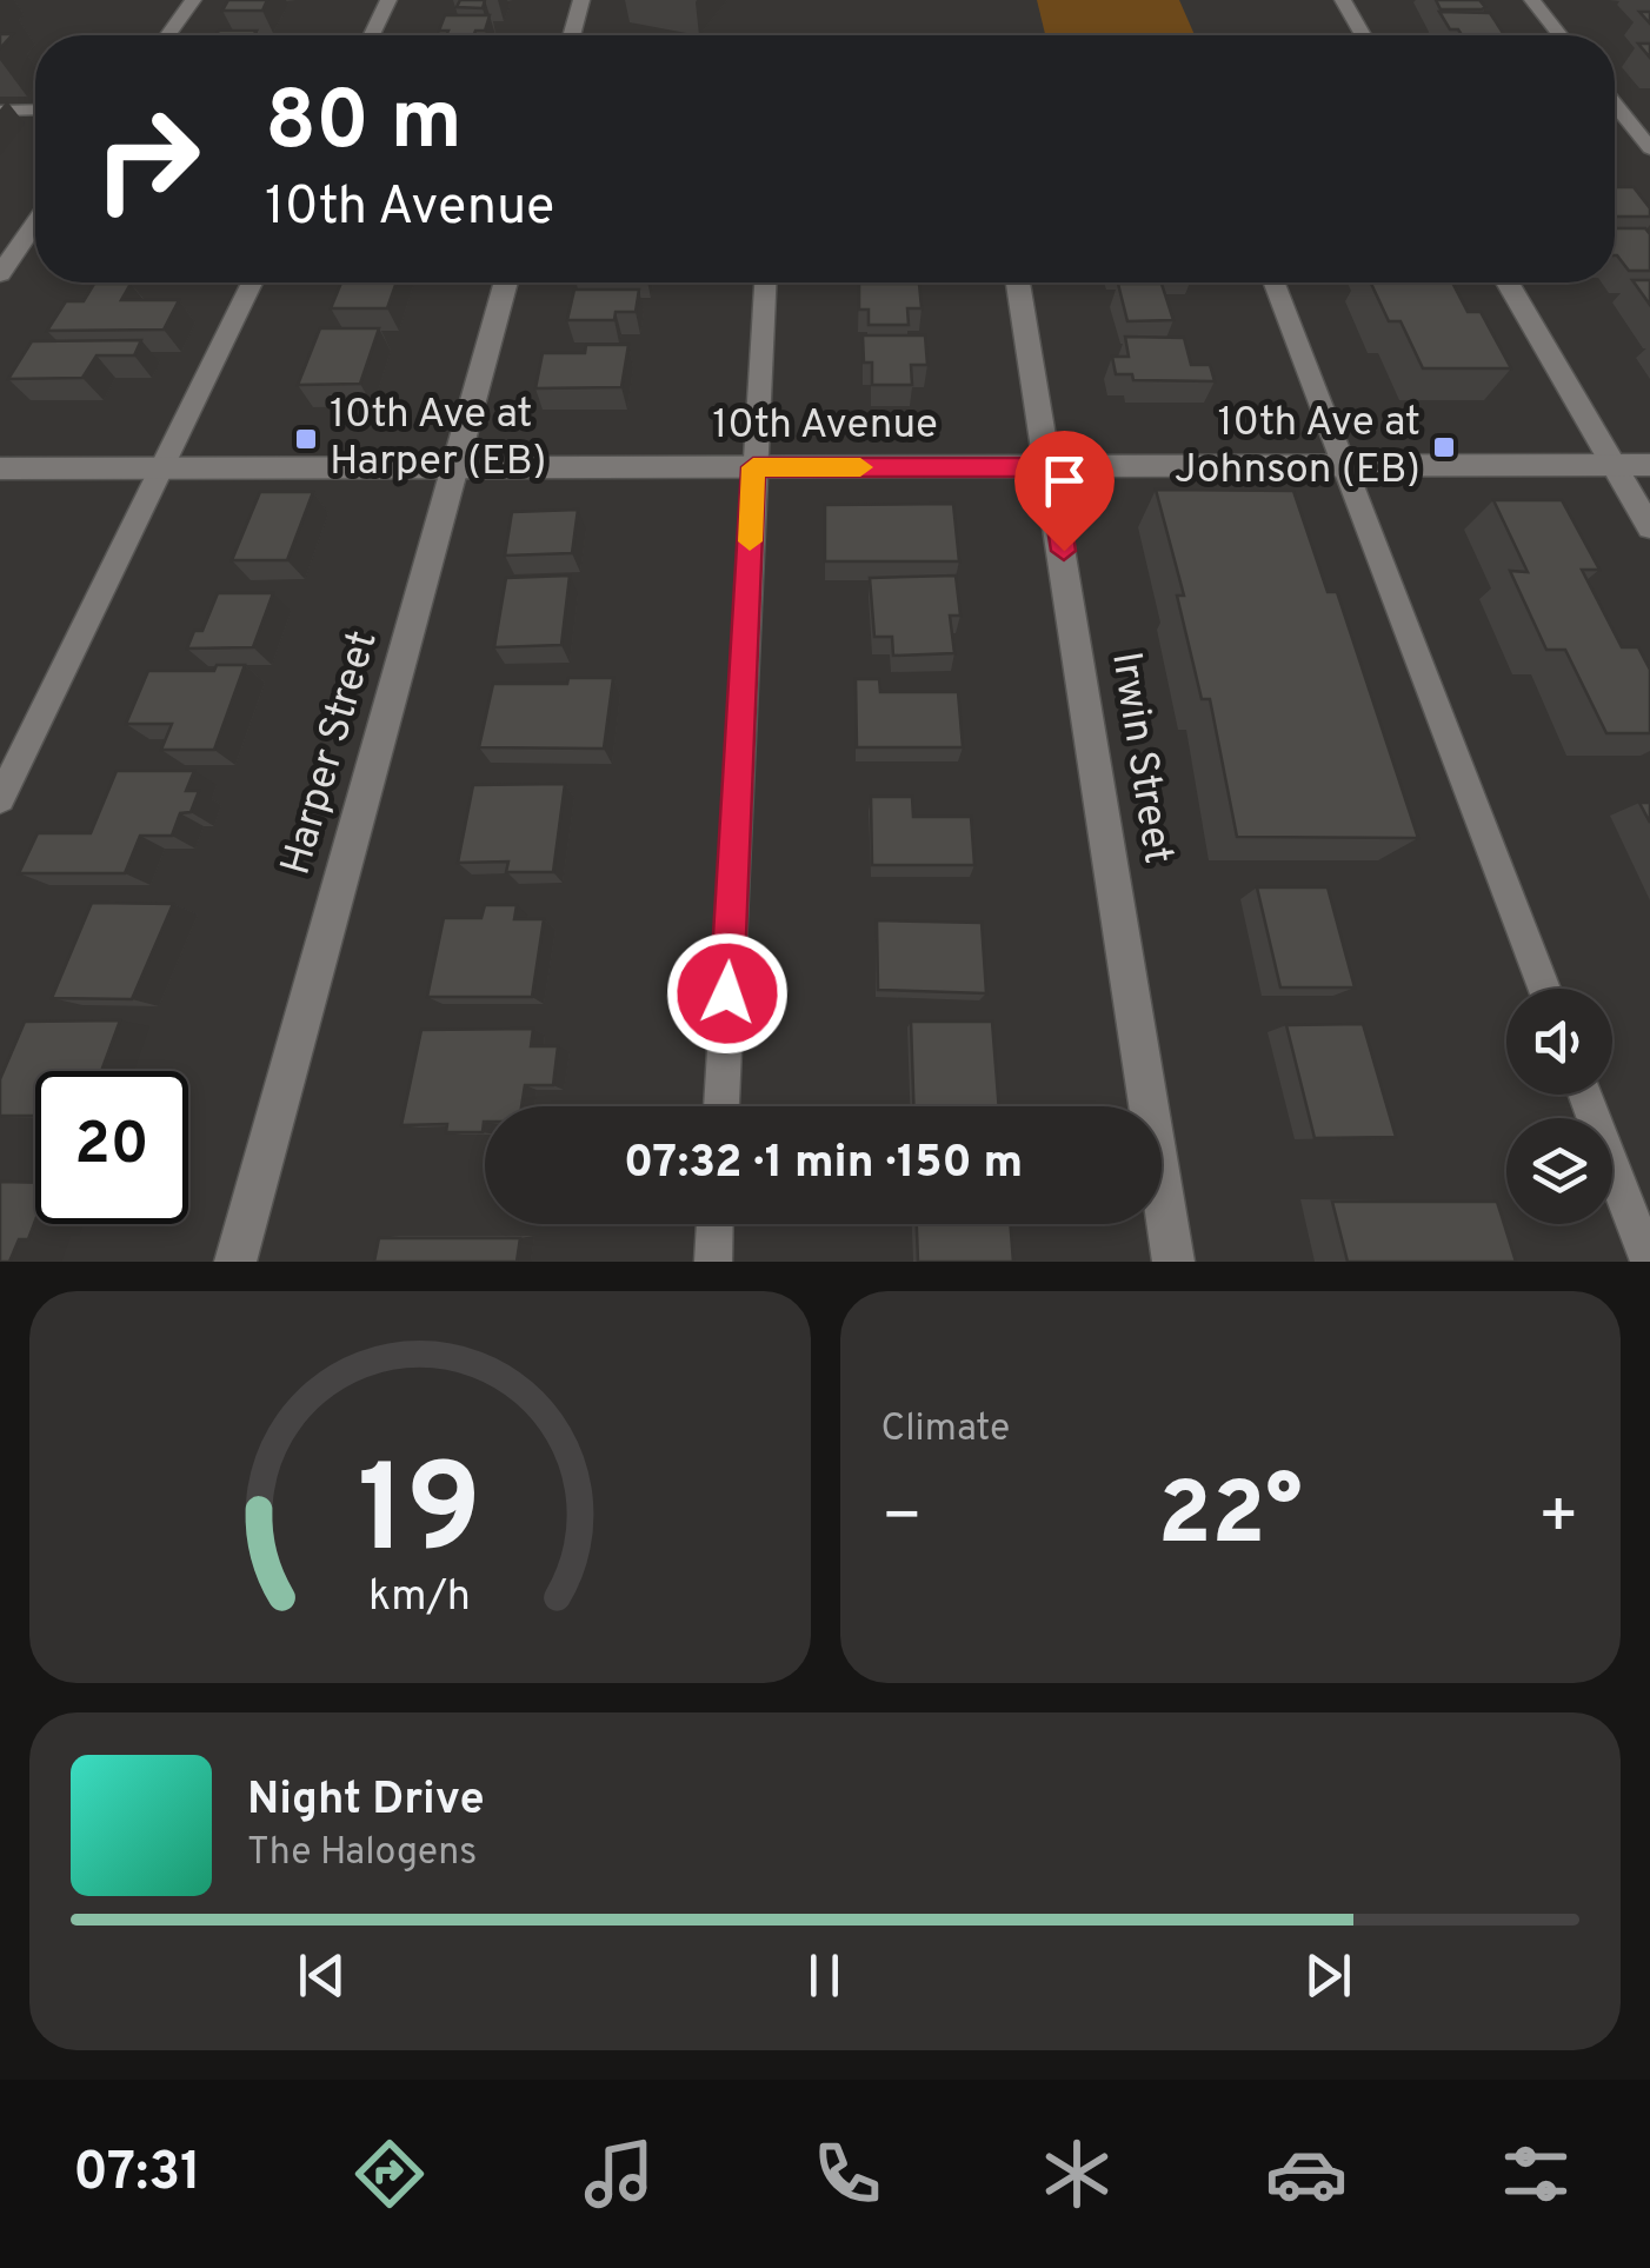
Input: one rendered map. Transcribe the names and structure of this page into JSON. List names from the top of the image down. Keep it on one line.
{"streets":{"street":["10th Avenue","Harper Street","Irwin Street"]},"crossings":[["10th Avenue","Harper Street"],["10th Avenue","Irwin Street"]],"places":{"transit":["10th Ave at Harper (EB)","10th Ave at Johnson (EB)"]},"page":{"turn":["80 m","10th Avenue"],"limit":"20","trip":"07:32 · 1 min · 150 m","tile":"Climate","heat":["−","22°","+"],"song":["Night Drive","The Halogens"],"tabs":"07:31","gauge":["19","km/h"]}}
